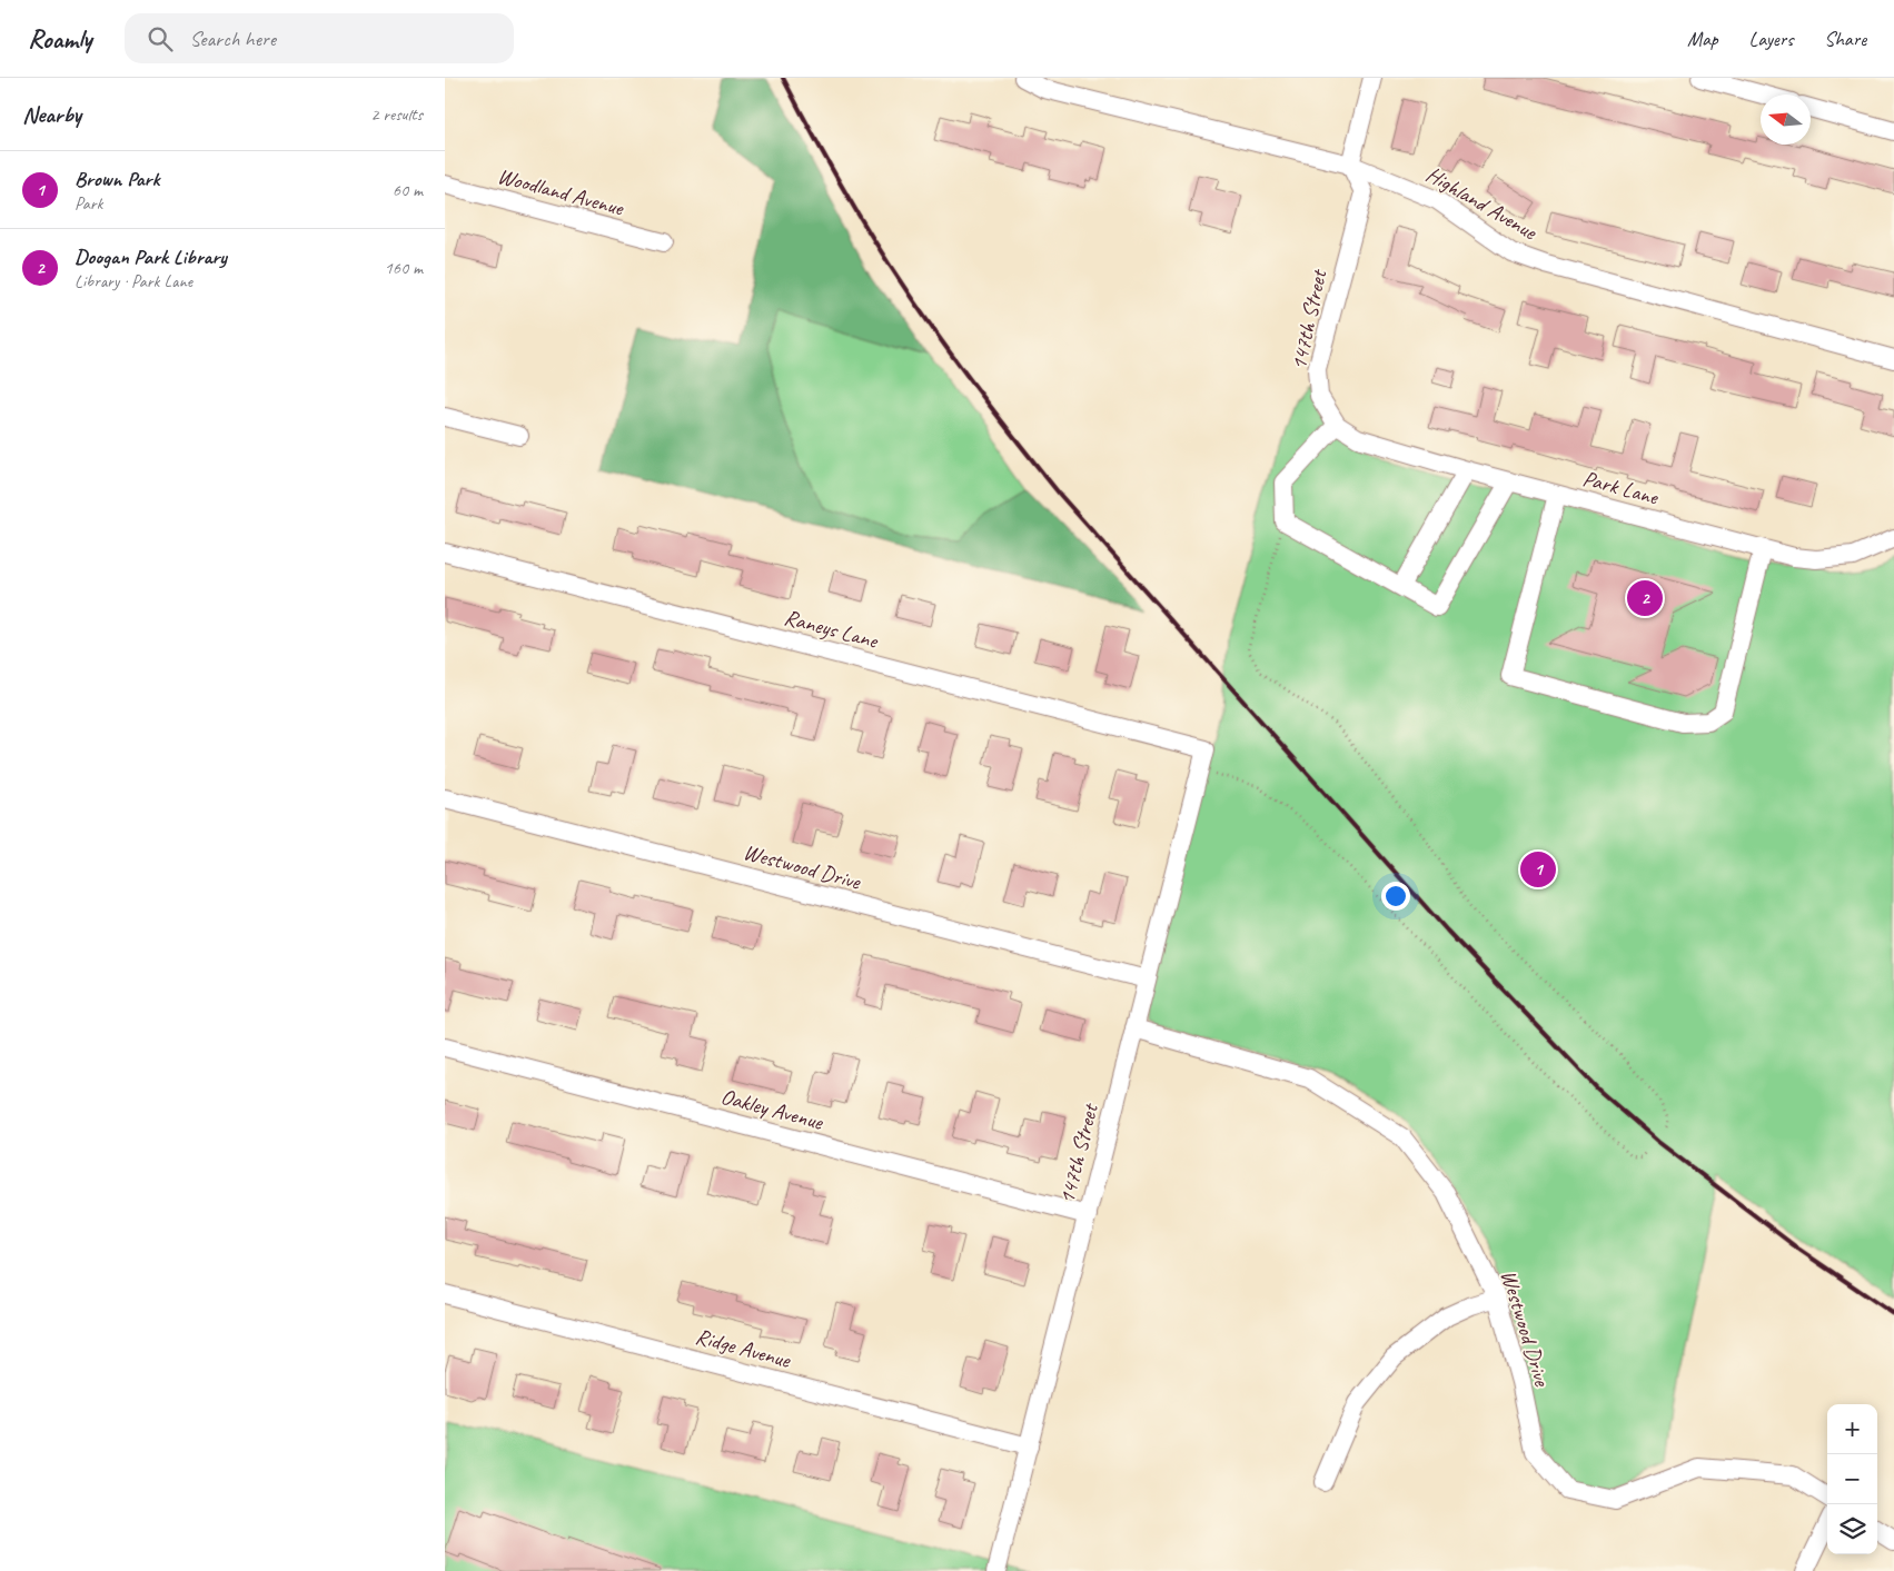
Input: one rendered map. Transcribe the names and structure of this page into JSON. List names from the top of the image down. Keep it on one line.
{"streets":{"street":["Woodland Avenue","Highland Avenue","147th Street","Park Lane","Raneys Lane","Westwood Drive","Oakley Avenue","Ridge Avenue"]},"crossings":[["Highland Avenue","147th Street"],["147th Street","Park Lane"],["147th Street","Raneys Lane"],["147th Street","Westwood Drive"],["147th Street","Oakley Avenue"],["147th Street","Ridge Avenue"]],"north":"left","page":{"header":"Roamly","search":"Search here","nav":["Map","Layers","Share"],"heading":["Nearby","2 results"],"list":[{"mark":"1","name":"Brown Park","note":"Park","value":"60 m"},{"mark":"2","name":"Doogan Park Library","note":"Library · Park Lane","value":"160 m"}],"pins":["2","1"],"map_buttons":["+","−"]}}
